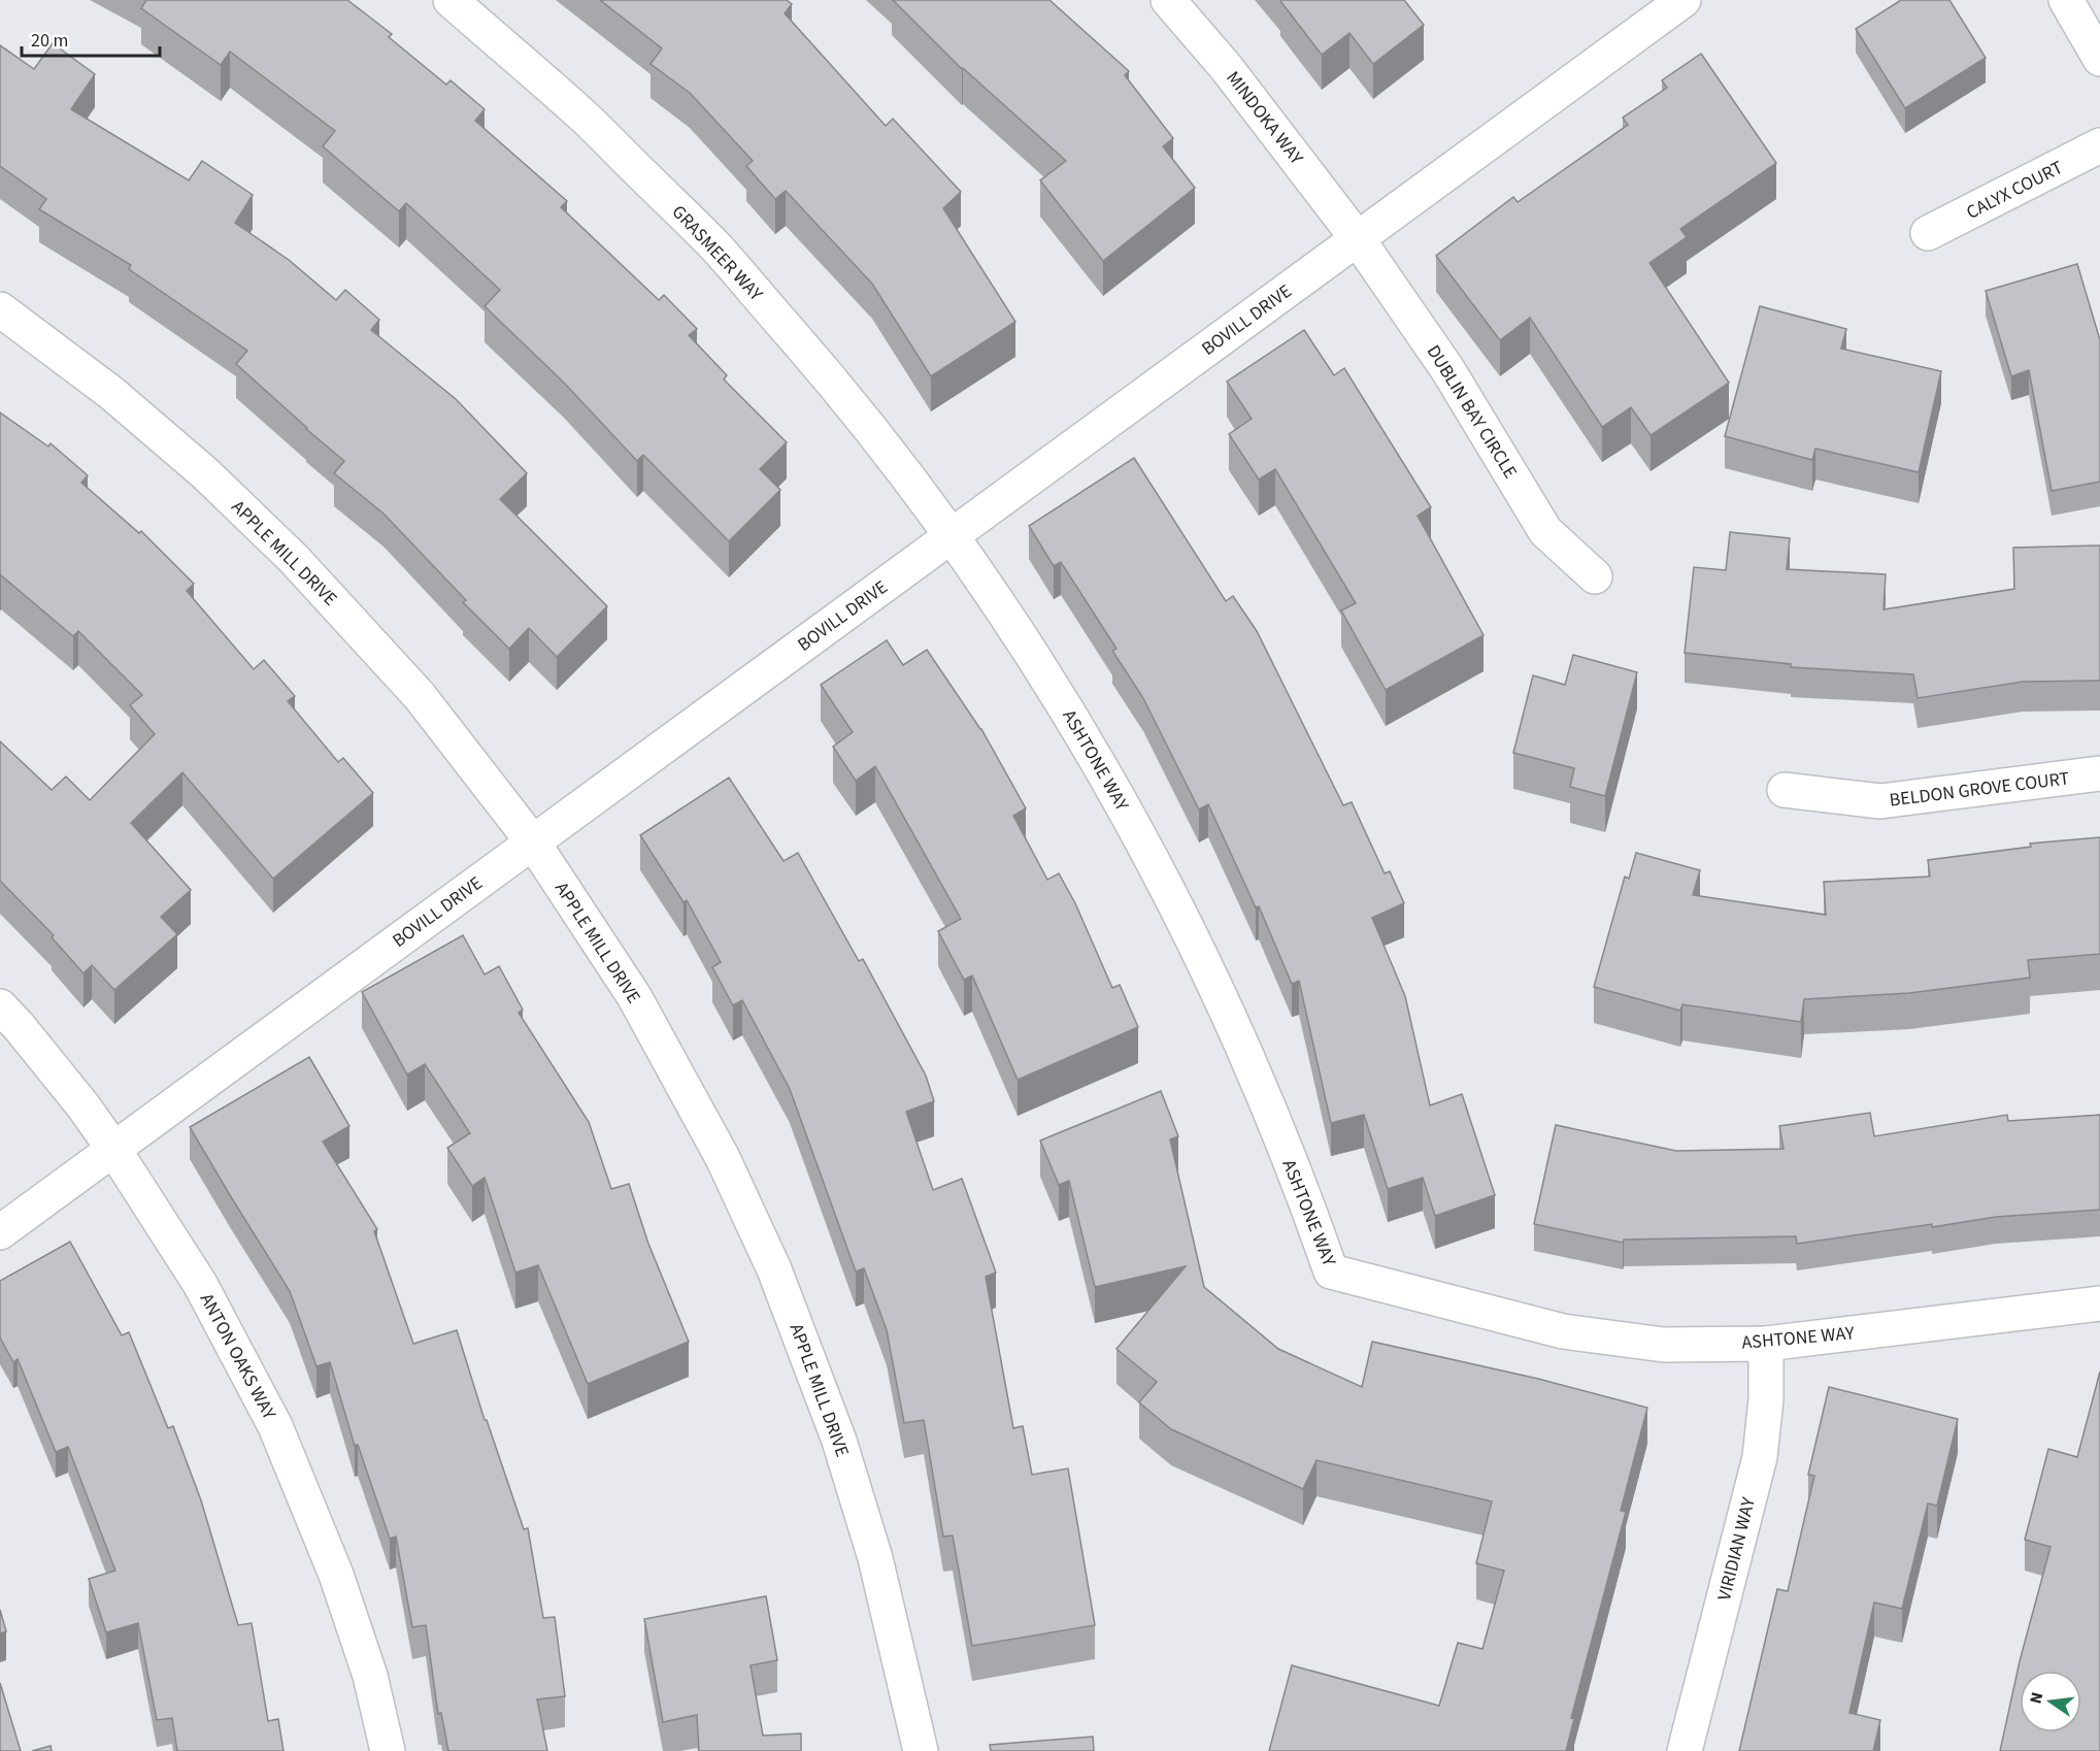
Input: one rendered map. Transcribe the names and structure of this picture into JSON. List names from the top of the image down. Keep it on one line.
{"streets":{"street":["MINDOKA WAY","CALYX COURT","GRASMEER WAY","BOVILL DRIVE","DUBLIN BAY CIRCLE","APPLE MILL DRIVE","ASHTONE WAY","BELDON GROVE COURT","ANTON OAKS WAY","VIRIDIAN WAY"]},"crossings":[["MINDOKA WAY","BOVILL DRIVE"],["MINDOKA WAY","DUBLIN BAY CIRCLE"],["GRASMEER WAY","BOVILL DRIVE"],["GRASMEER WAY","ASHTONE WAY"],["BOVILL DRIVE","DUBLIN BAY CIRCLE"],["BOVILL DRIVE","APPLE MILL DRIVE"],["BOVILL DRIVE","ASHTONE WAY"],["BOVILL DRIVE","ANTON OAKS WAY"],["ASHTONE WAY","VIRIDIAN WAY"]],"scale_bar":"20 m","north":"left"}
